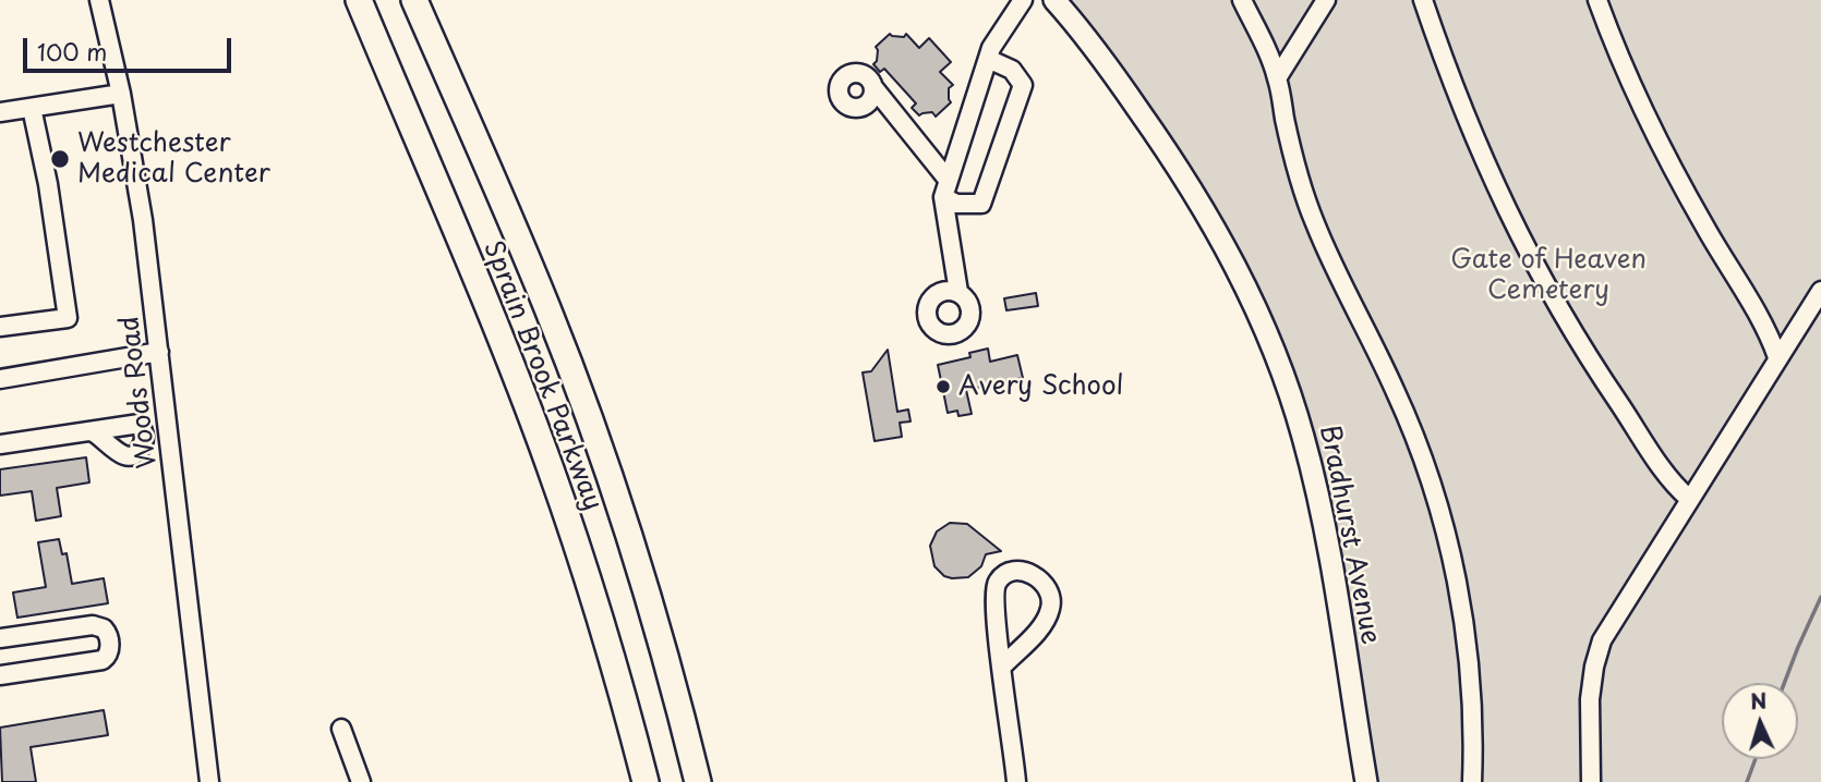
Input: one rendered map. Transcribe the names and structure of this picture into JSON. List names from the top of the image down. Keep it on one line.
{"streets":{"highway":["Sprain Brook Parkway"],"main road":["Bradhurst Avenue"],"street":["Woods Road"]},"parks":["Gate of Heaven Cemetery"],"places":["Westchester Medical Center","Avery School"],"scale_bar":"100 m","north":"top"}
